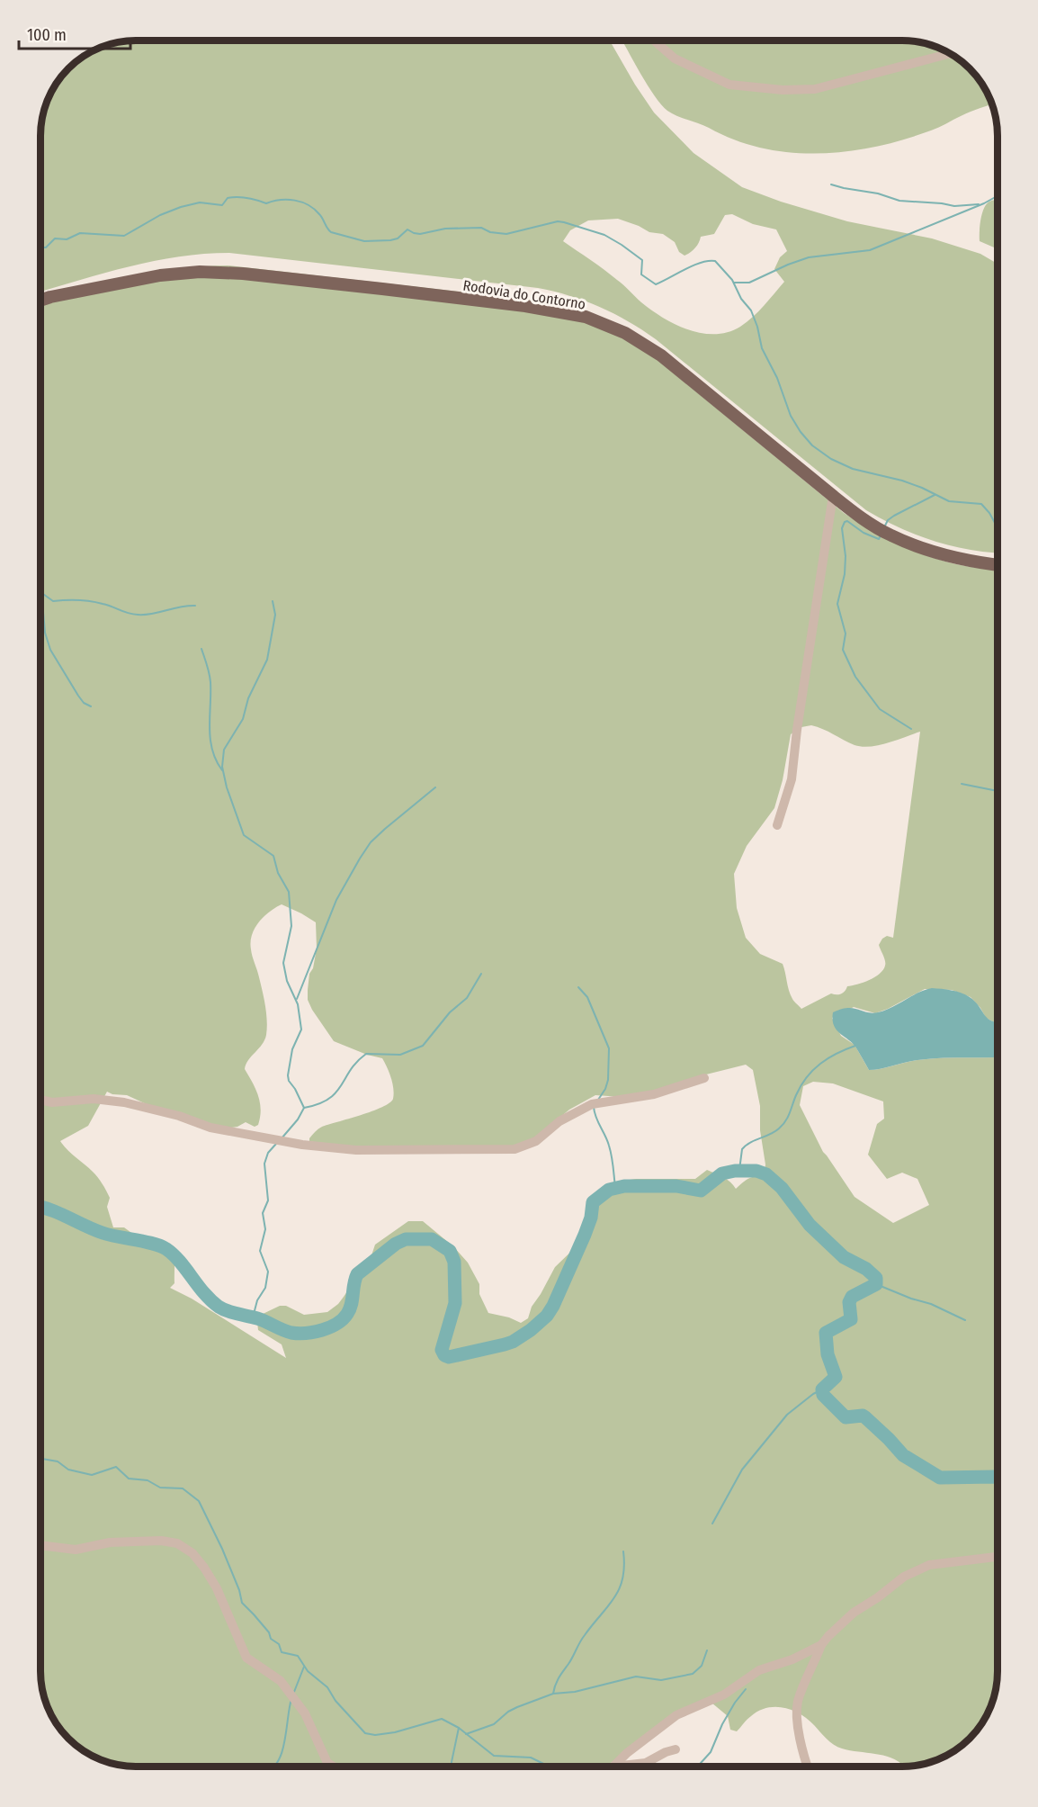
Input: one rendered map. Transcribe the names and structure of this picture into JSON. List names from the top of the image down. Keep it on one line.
{"streets":{"main road":["Rodovia do Contorno"]},"scale_bar":"100 m"}
